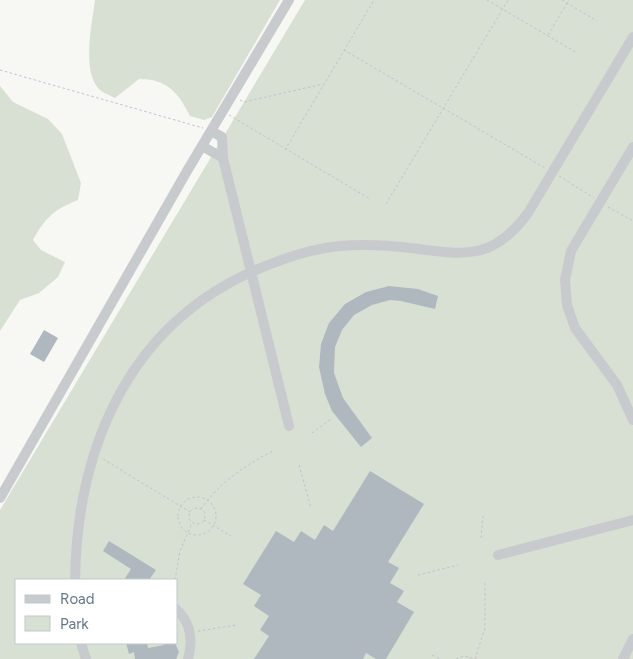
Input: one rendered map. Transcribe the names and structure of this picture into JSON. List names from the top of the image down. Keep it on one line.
{"legend":["Road","Park"]}
